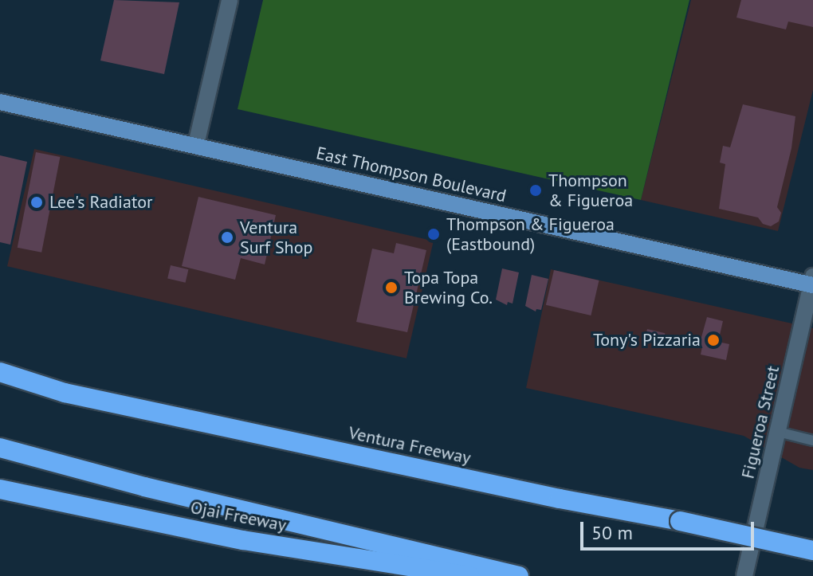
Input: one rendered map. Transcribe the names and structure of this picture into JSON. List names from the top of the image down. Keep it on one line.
{"streets":{"highway":["Ventura Freeway","Ojai Freeway"],"main road":["East Thompson Boulevard"],"street":["Figueroa Street"]},"crossings":[["East Thompson Boulevard","Figueroa Street"]],"places":["Thompson & Figueroa","Lee's Radiator","Thompson & Figueroa (Eastbound)","Ventura Surf Shop","Topa Topa Brewing Co.","Tony's Pizzaria"],"scale_bar":"50 m"}
